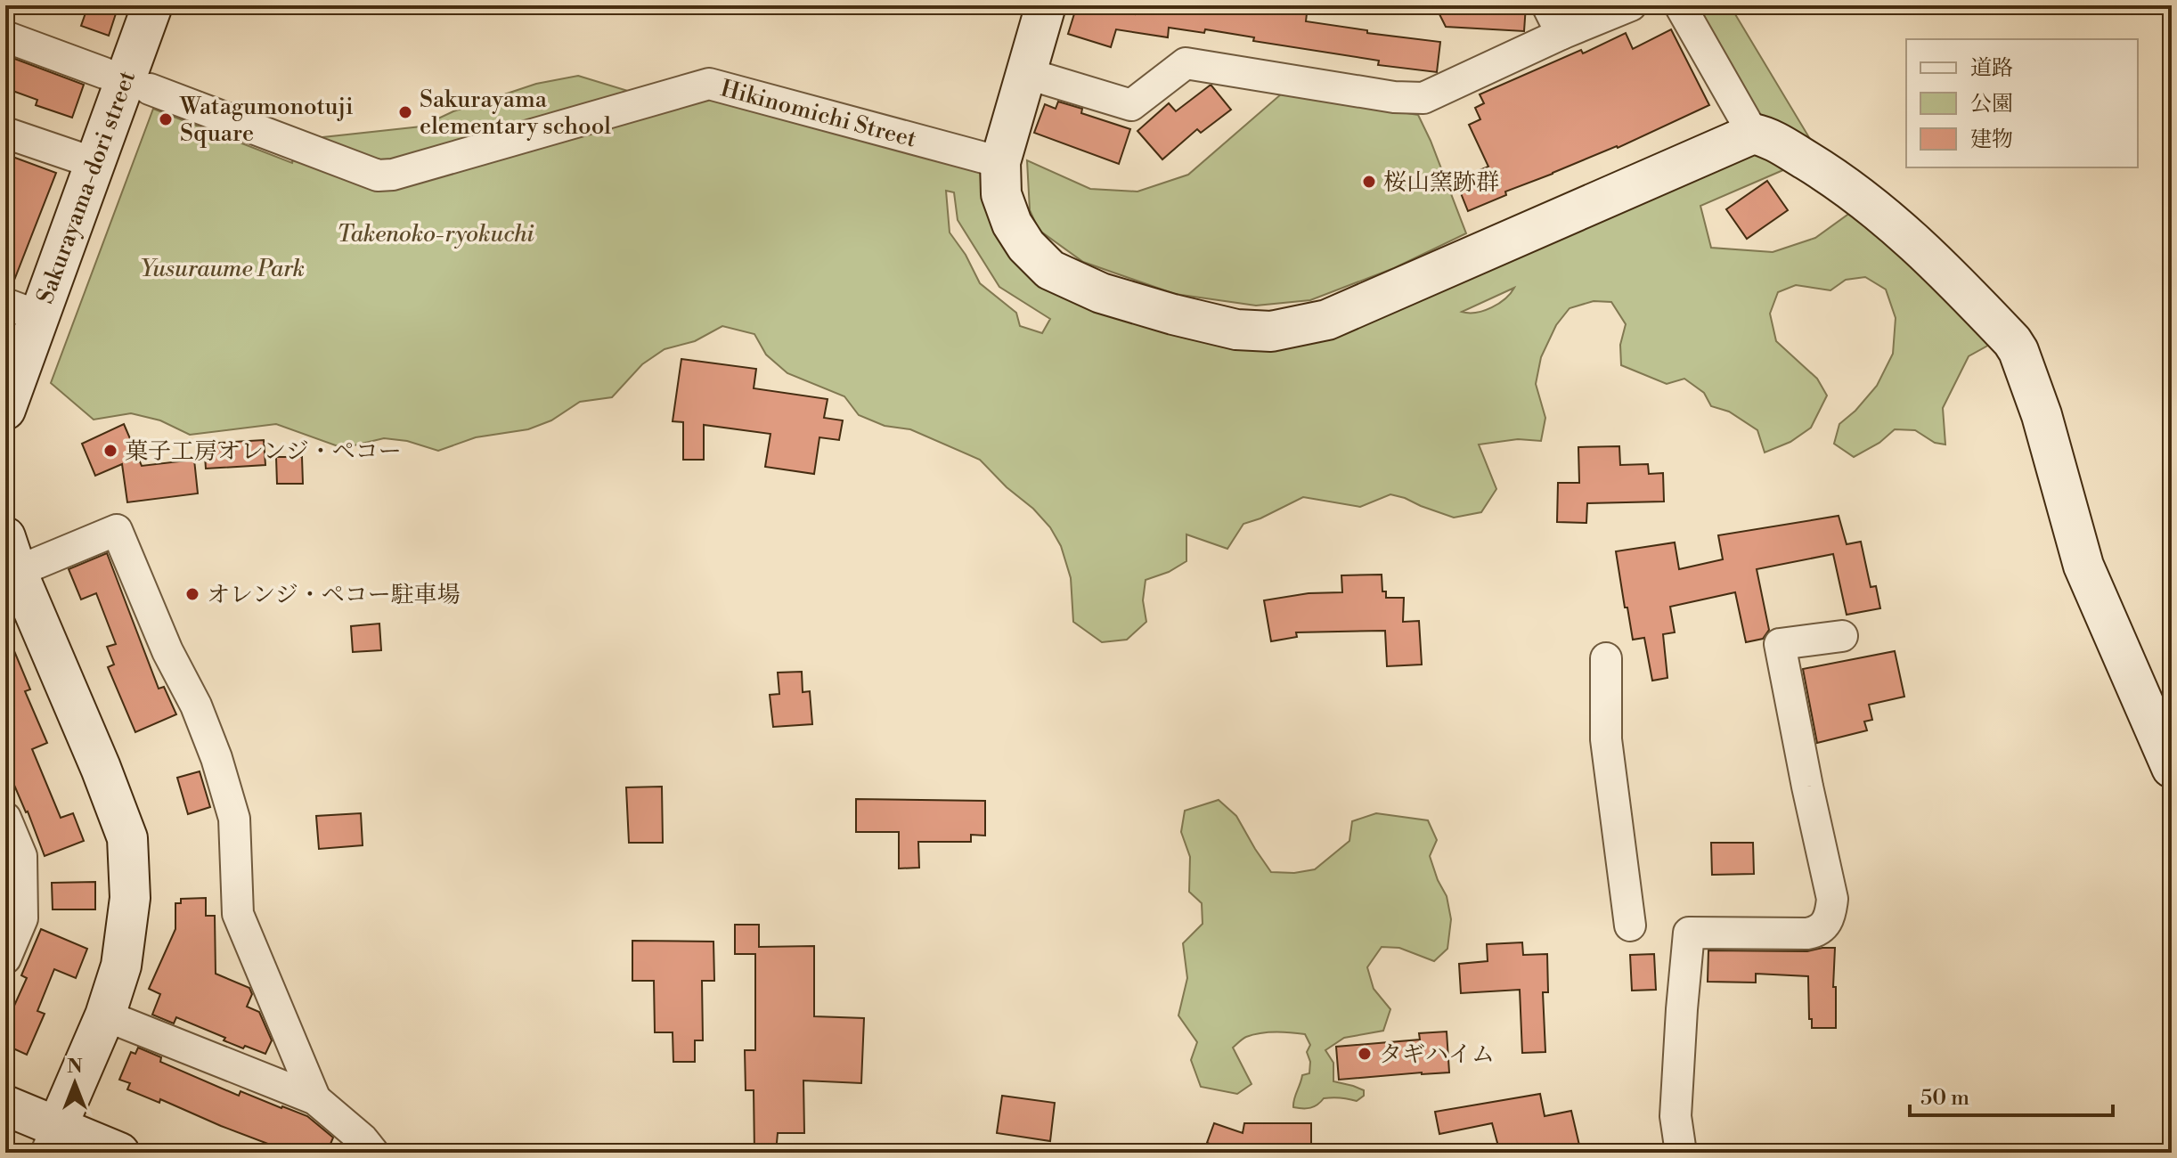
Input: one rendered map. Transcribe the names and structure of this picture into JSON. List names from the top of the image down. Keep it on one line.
{"streets":{"street":["Hikinomichi Street","Sakurayama-dori street"]},"parks":["Takenoko-ryokuchi","Yusuraume Park"],"places":["Sakurayama elementary school","Watagumonotuji Square","桜山窯跡群","菓子工房オレンジ・ペコー","オレンジ・ペコー駐車場","タギハイム"],"legend":["道路","公園","建物"],"scale_bar":"50 m","north":"top"}
